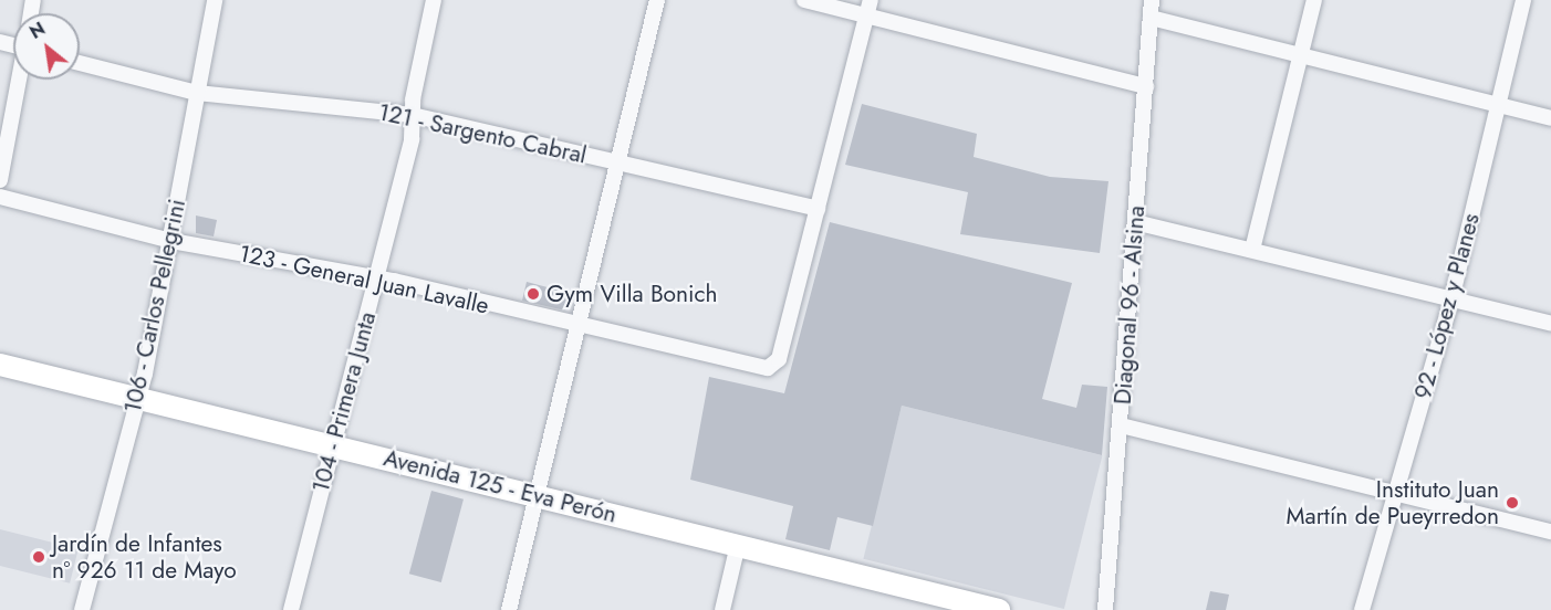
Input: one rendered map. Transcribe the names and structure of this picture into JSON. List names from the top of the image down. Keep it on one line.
{"streets":{"main road":["Avenida 125 - Eva Perón"],"street":["121 - Sargento Cabral","123 - General Juan Lavalle","Diagonal 96 - Alsina","106 - Carlos Pellegrini","92 - López y Planes","104 - Primera Junta"]},"crossings":[["121 - Sargento Cabral","123 - General Juan Lavalle"],["121 - Sargento Cabral","106 - Carlos Pellegrini"],["121 - Sargento Cabral","104 - Primera Junta"],["123 - General Juan Lavalle","106 - Carlos Pellegrini"],["123 - General Juan Lavalle","104 - Primera Junta"],["106 - Carlos Pellegrini","Avenida 125 - Eva Perón"],["104 - Primera Junta","Avenida 125 - Eva Perón"]],"places":["Gym Villa Bonich","Instituto Juan Martín de Pueyrredon","Jardín de Infantes nº 926 11 de Mayo"],"north":"top left"}
